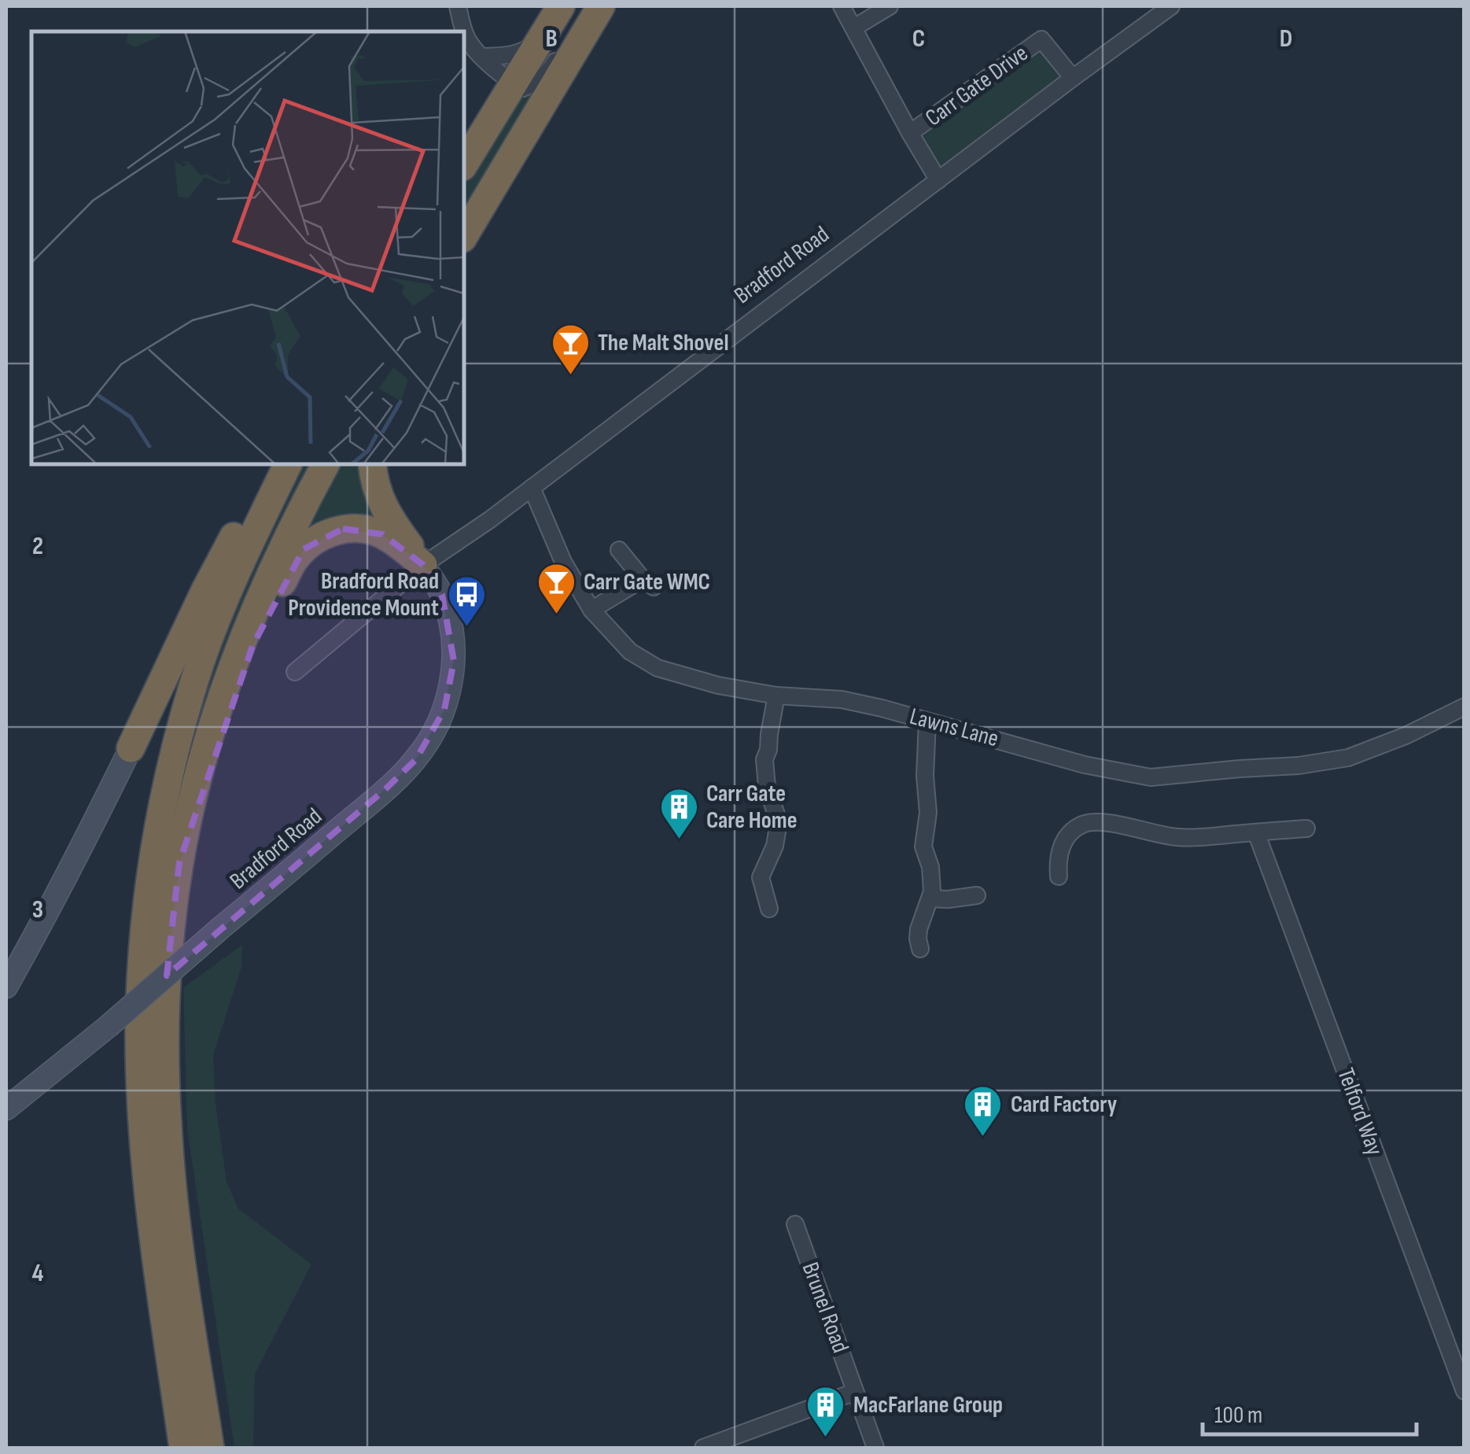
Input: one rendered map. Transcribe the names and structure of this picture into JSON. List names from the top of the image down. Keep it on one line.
{"streets":{"street":["Carr Gate Drive","Bradford Road","Lawns Lane","Telford Way","Brunel Road"]},"crossings":[["Carr Gate Drive","Bradford Road"],["Bradford Road","Lawns Lane"]],"places":{"bar":["The Malt Shovel","Carr Gate WMC"],"bus stop":["Bradford Road Providence Mount"],"building":["Carr Gate Care Home","Card Factory","MacFarlane Group"]},"scale_bar":"100 m","grid":{"columns":["B","C","D"],"rows":["2","3","4"]}}
